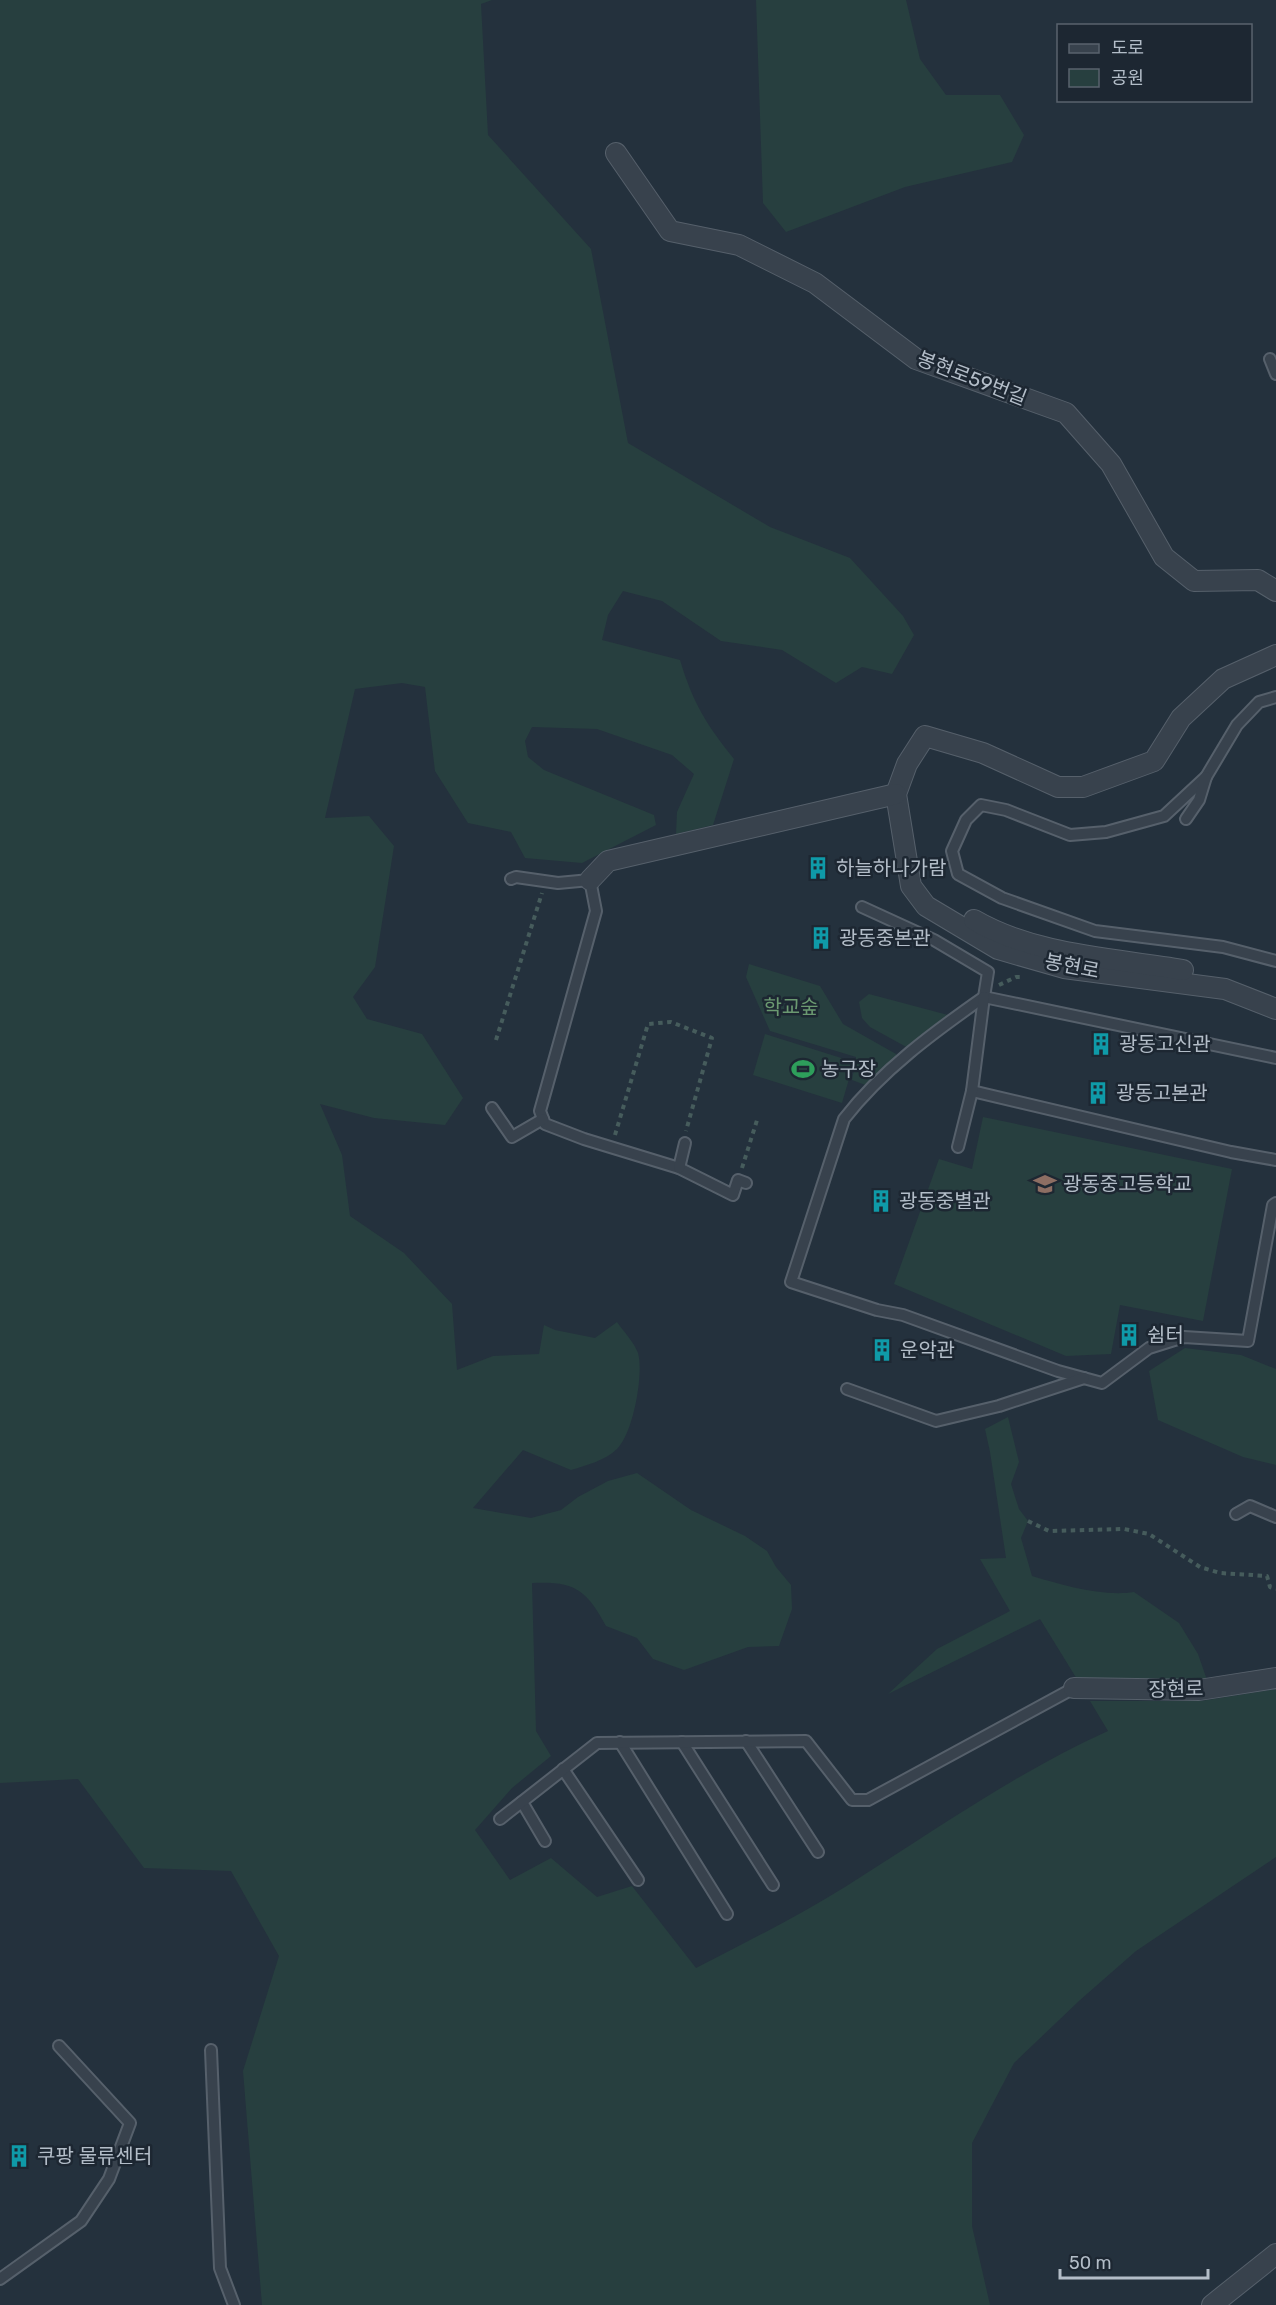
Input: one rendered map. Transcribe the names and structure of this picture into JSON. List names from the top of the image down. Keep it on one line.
{"streets":{"street":["봉현로59번길","봉현로","장현로"]},"parks":["학교숲"],"places":{"building":["하늘하나가람","광동중본관","광동고신관","광동고본관","광동중별관","쉼터","운악관","쿠팡 물류센터"],"sports":["농구장"],"school or university":["광동중고등학교"]},"legend":["도로","공원"],"scale_bar":"50 m"}
